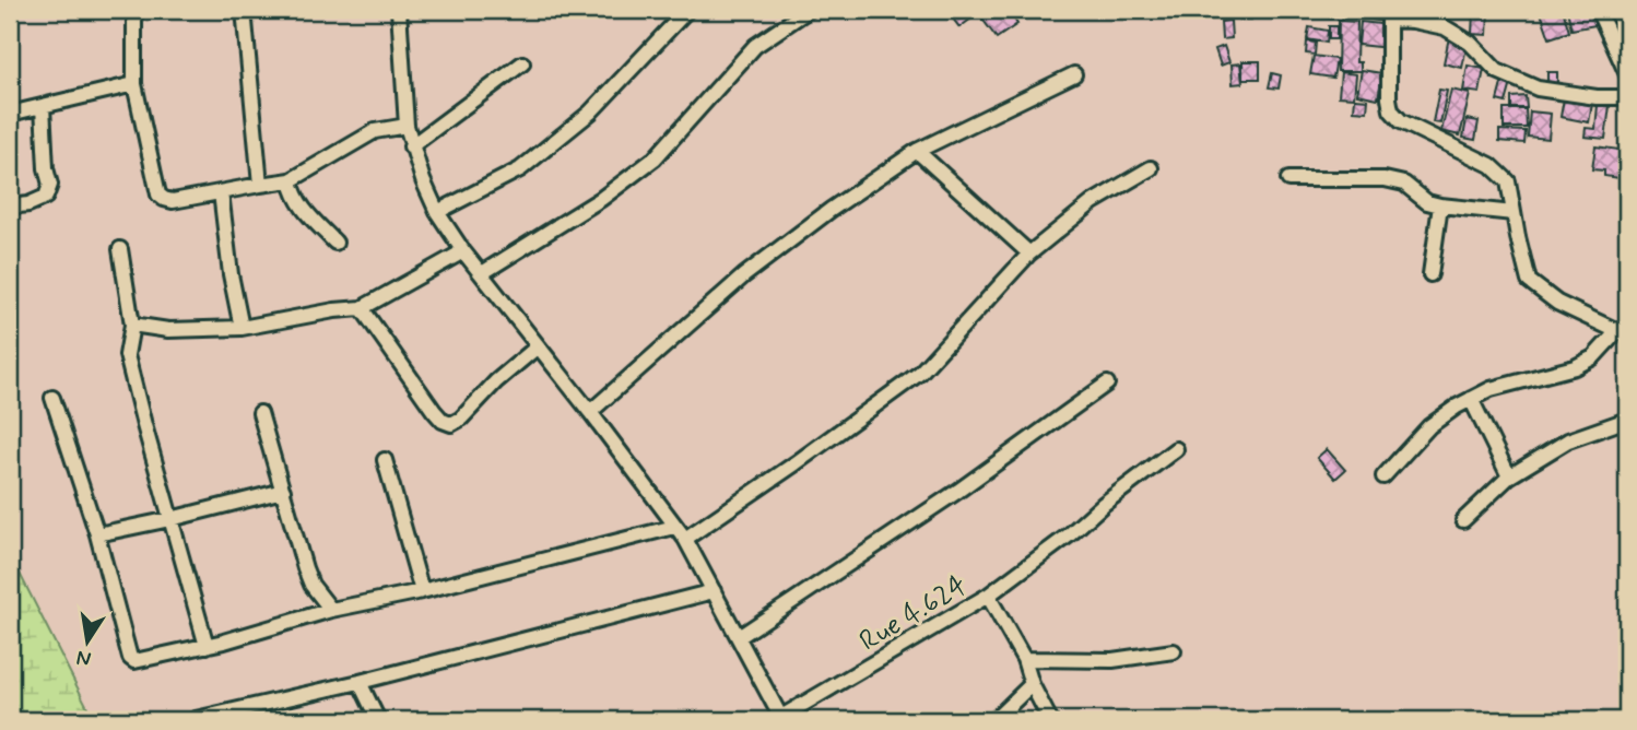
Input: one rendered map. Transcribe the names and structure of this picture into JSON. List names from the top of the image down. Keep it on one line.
{"streets":{"street":["Rue 4.624"]},"north":"bottom"}
